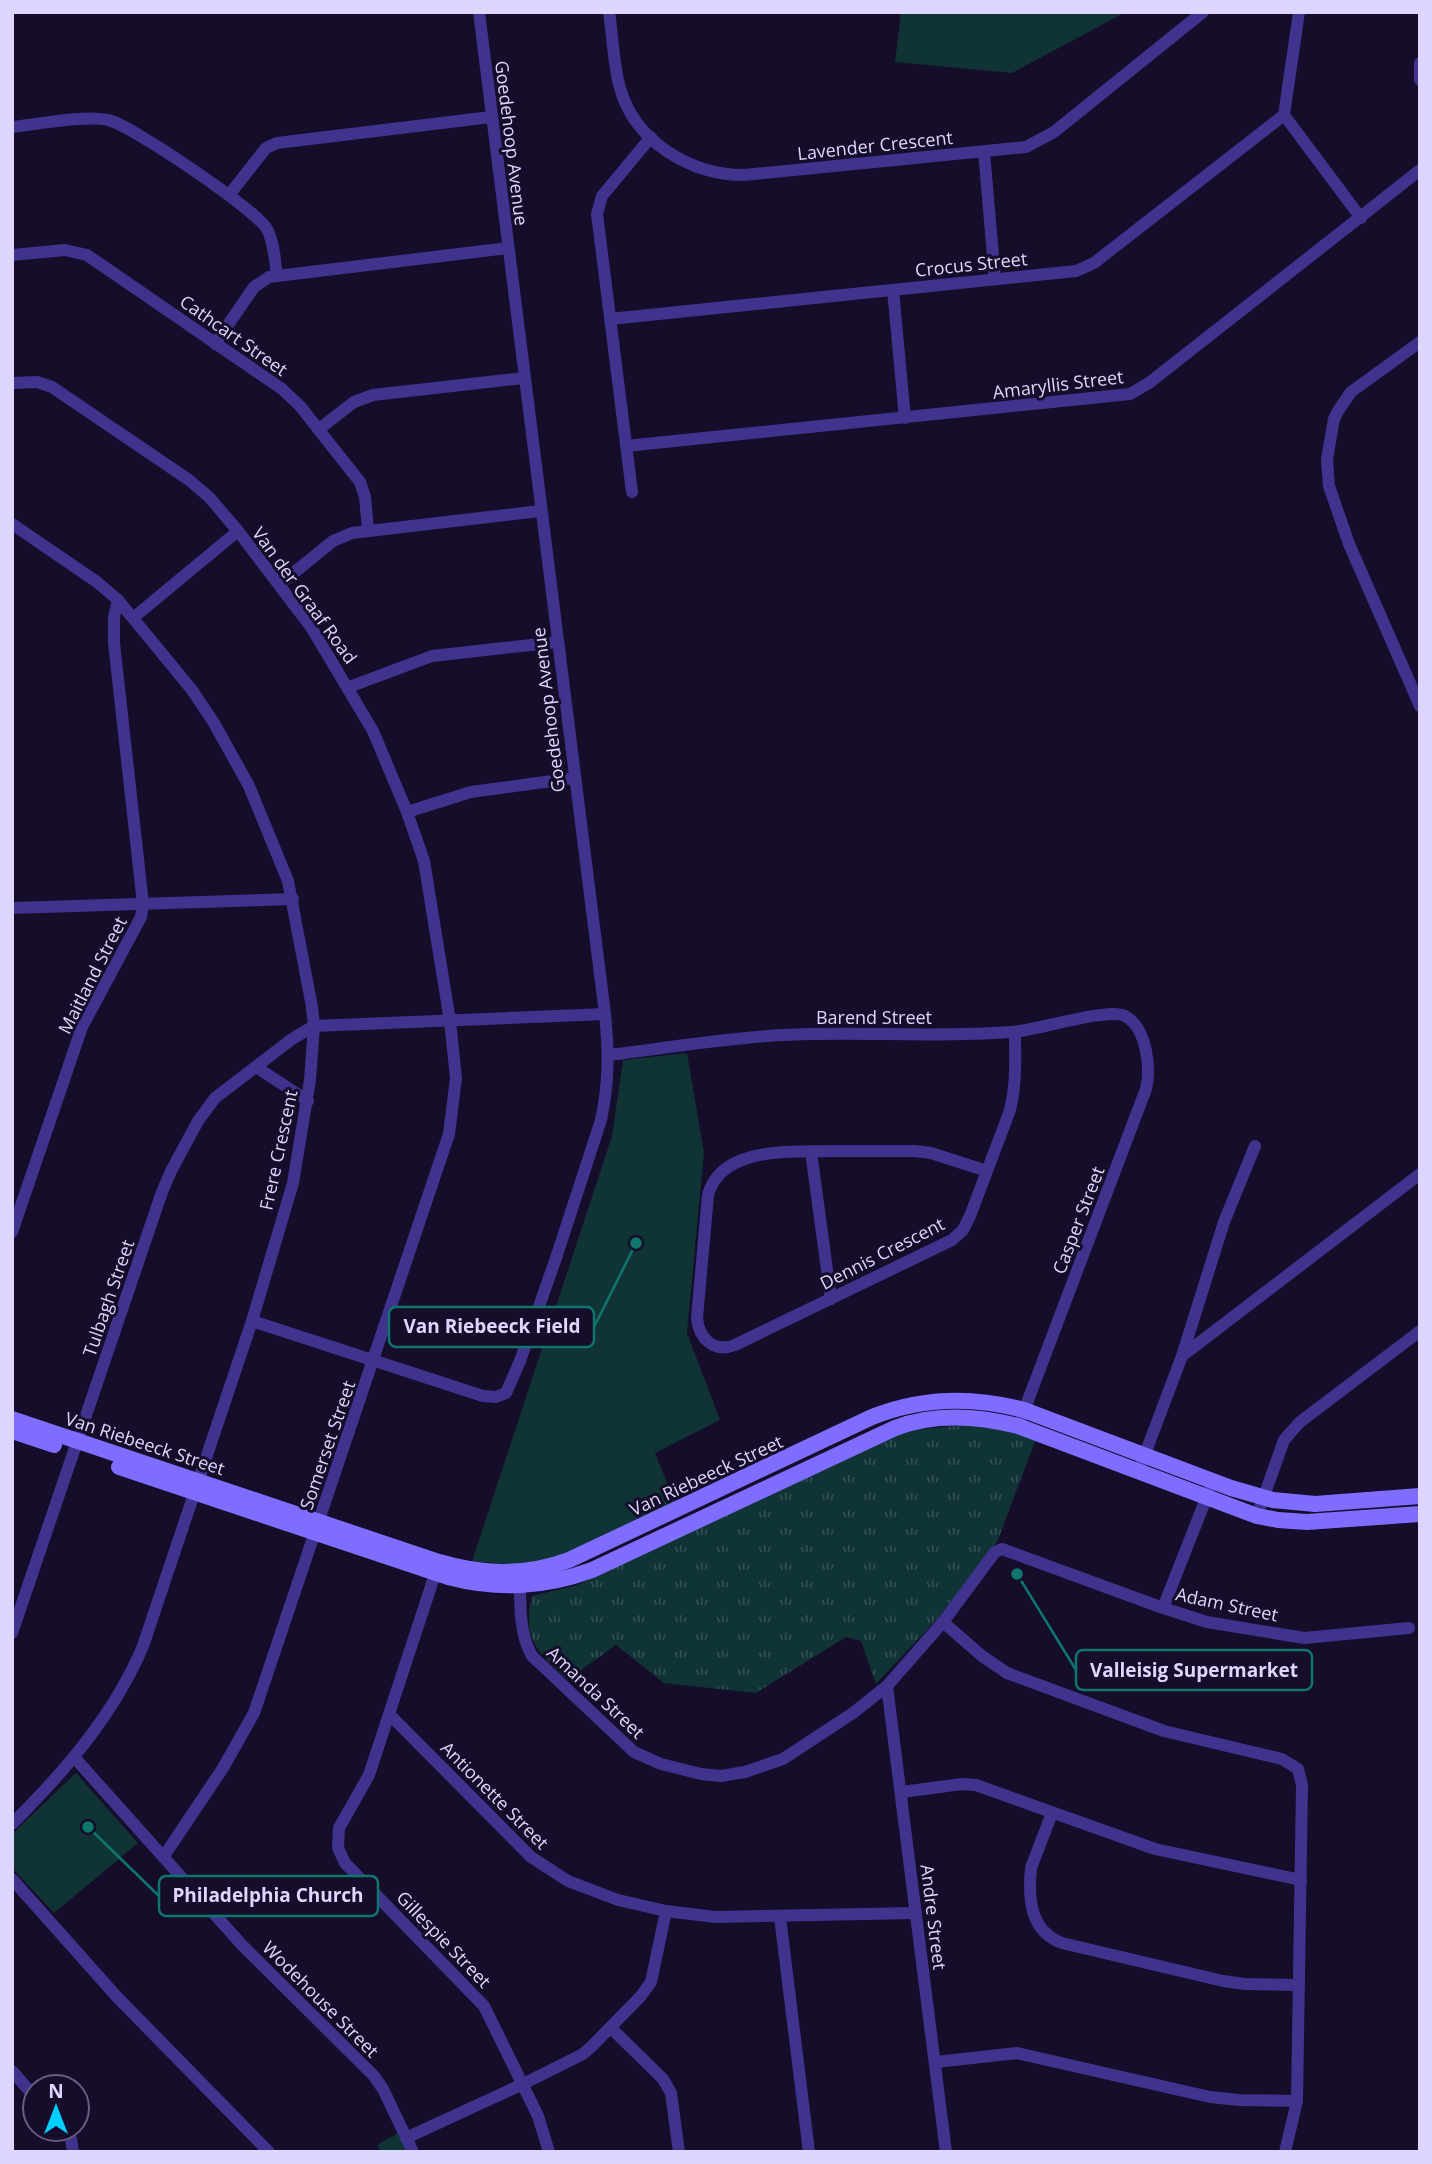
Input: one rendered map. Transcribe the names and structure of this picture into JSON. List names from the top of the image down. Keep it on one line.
{"streets":{"street":["Goedehoop Avenue","Lavender Crescent","Crocus Street","Cathcart Street","Amaryllis Street","Van der Graaf Road","Maitland Street","Barend Street","Frere Crescent","Casper Street","Dennis Crescent","Tulbagh Street","Van Riebeeck Street","Somerset Street","Adam Street","Amanda Street","Antionette Street","Andre Street","Gillespie Street","Wodehouse Street"]},"crossings":[["Goedehoop Avenue","Barend Street"],["Goedehoop Avenue","Somerset Street"],["Van der Graaf Road","Somerset Street"],["Maitland Street","Frere Crescent"],["Barend Street","Casper Street"],["Barend Street","Dennis Crescent"],["Frere Crescent","Tulbagh Street"],["Frere Crescent","Van Riebeeck Street"],["Frere Crescent","Wodehouse Street"],["Casper Street","Van Riebeeck Street"],["Tulbagh Street","Van Riebeeck Street"],["Van Riebeeck Street","Somerset Street"],["Van Riebeeck Street","Amanda Street"],["Van Riebeeck Street","Gillespie Street"],["Somerset Street","Wodehouse Street"],["Adam Street","Amanda Street"],["Amanda Street","Andre Street"],["Antionette Street","Andre Street"],["Antionette Street","Gillespie Street"]],"places":["Van Riebeeck Field","Valleisig Supermarket","Philadelphia Church"],"north":"top"}
